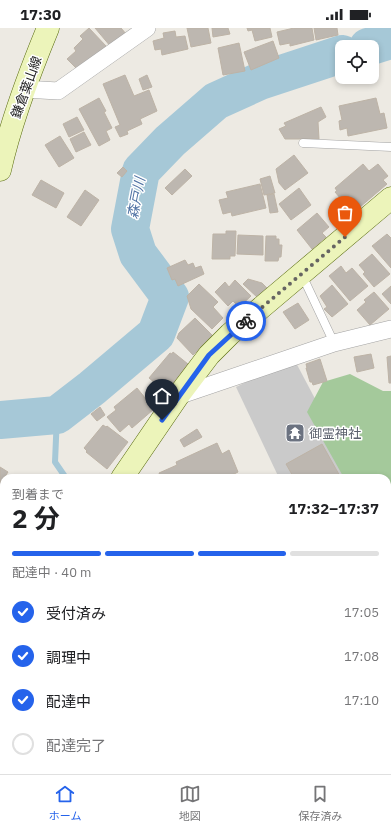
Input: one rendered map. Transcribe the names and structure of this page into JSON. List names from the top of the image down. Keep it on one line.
{"streets":{"street":["鎌倉葉山線"]},"water":["森戸川"],"places":{"temple":["御霊神社"]},"page":{"status":"17:30","heading":["2 分","到着まで","17:32–17:37"],"bar":"配達中 · 40 m","list":[["受付済み","17:05"],["調理中","17:08"],["配達中","17:10"],"配達完了"],"tabs":["ホーム","地図","保存済み"]}}
